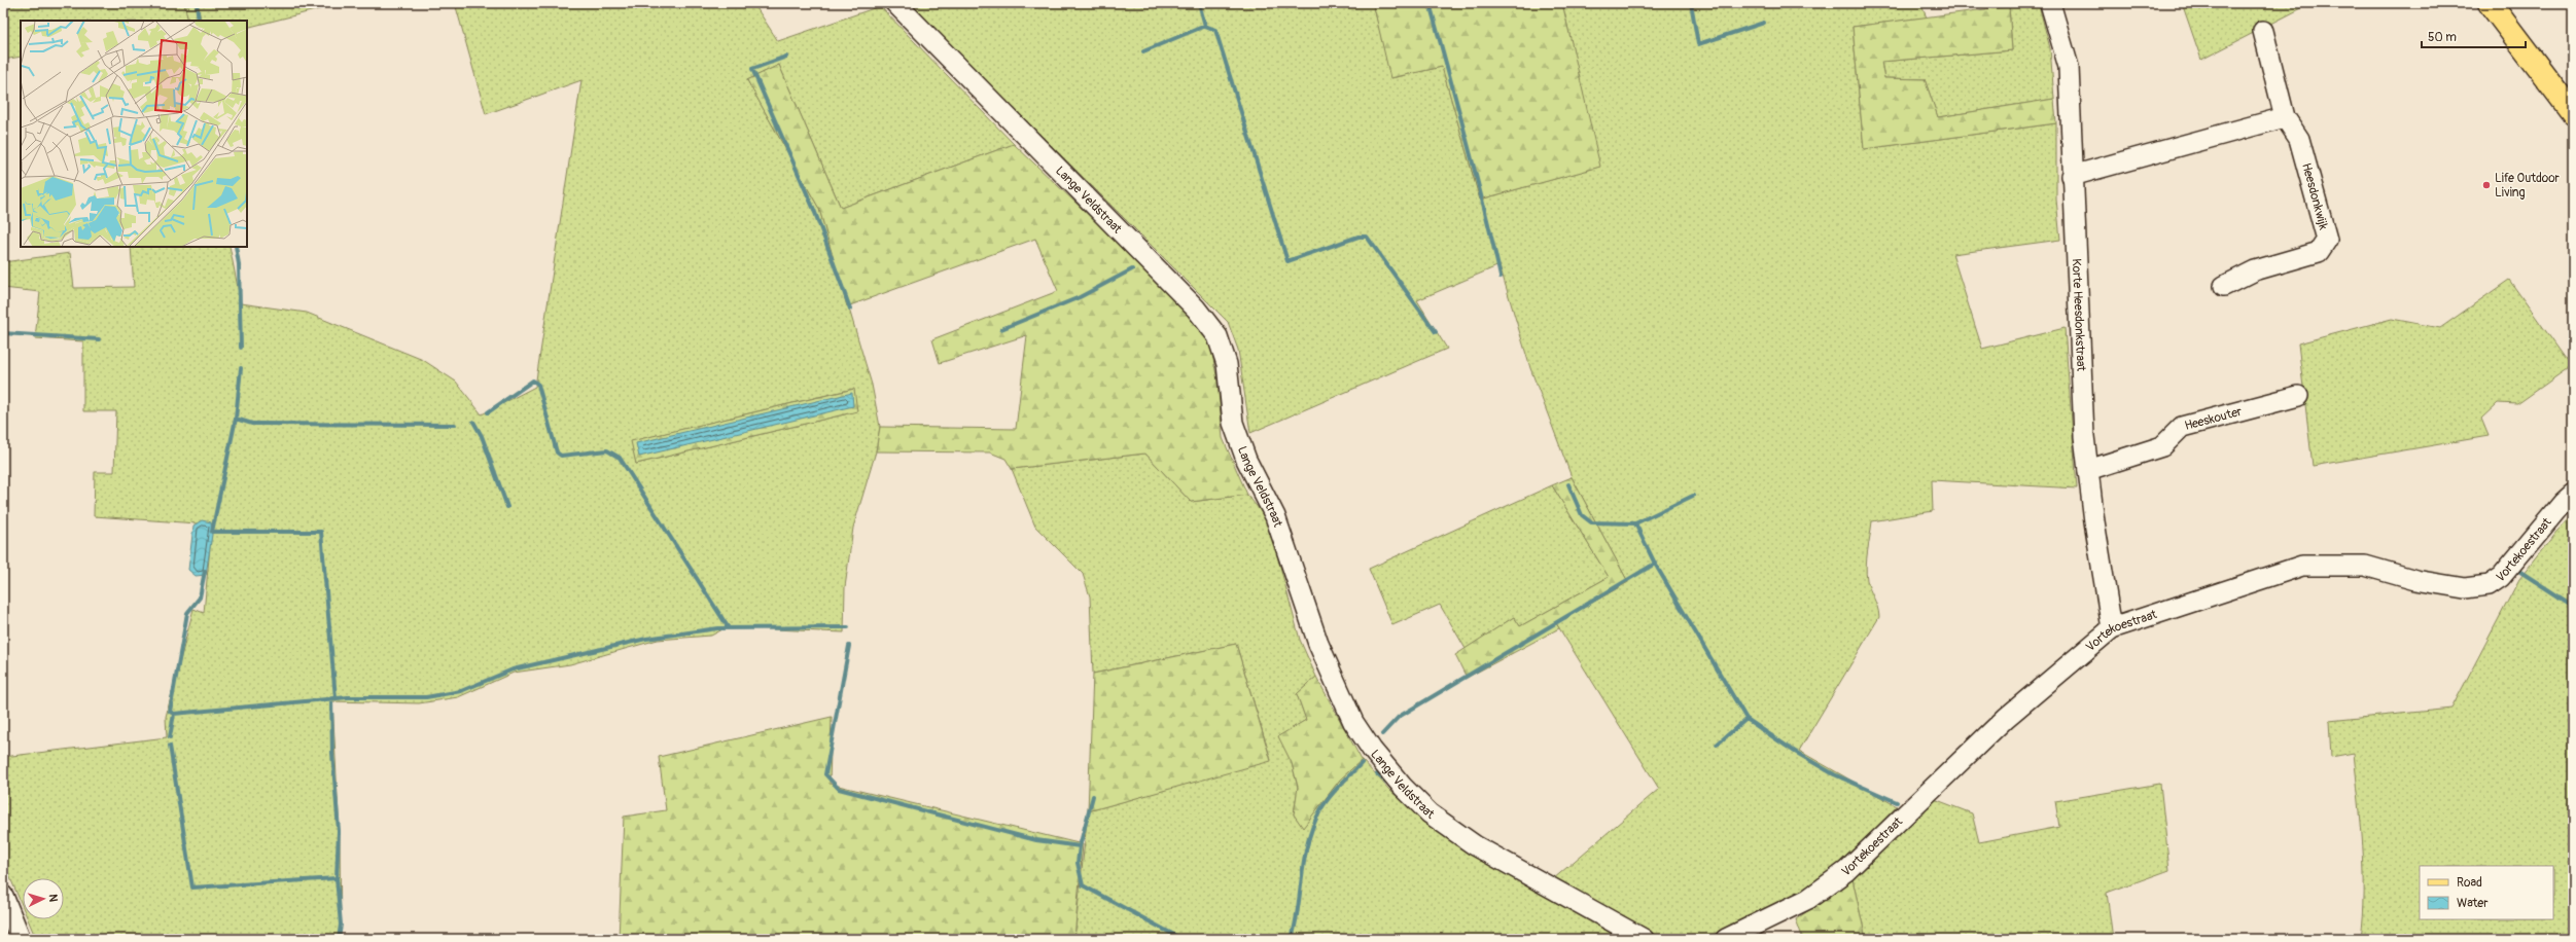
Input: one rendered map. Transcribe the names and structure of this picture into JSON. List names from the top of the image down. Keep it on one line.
{"streets":{"street":["Heesdonkwijk","Lange Veldstraat","Korte Heesdonkstraat","Heeskouter","Vortekoestraat"]},"crossings":[["Korte Heesdonkstraat","Heeskouter"],["Korte Heesdonkstraat","Vortekoestraat"]],"places":["Life Outdoor Living"],"legend":["Road","Water"],"scale_bar":"50 m","north":"right"}
